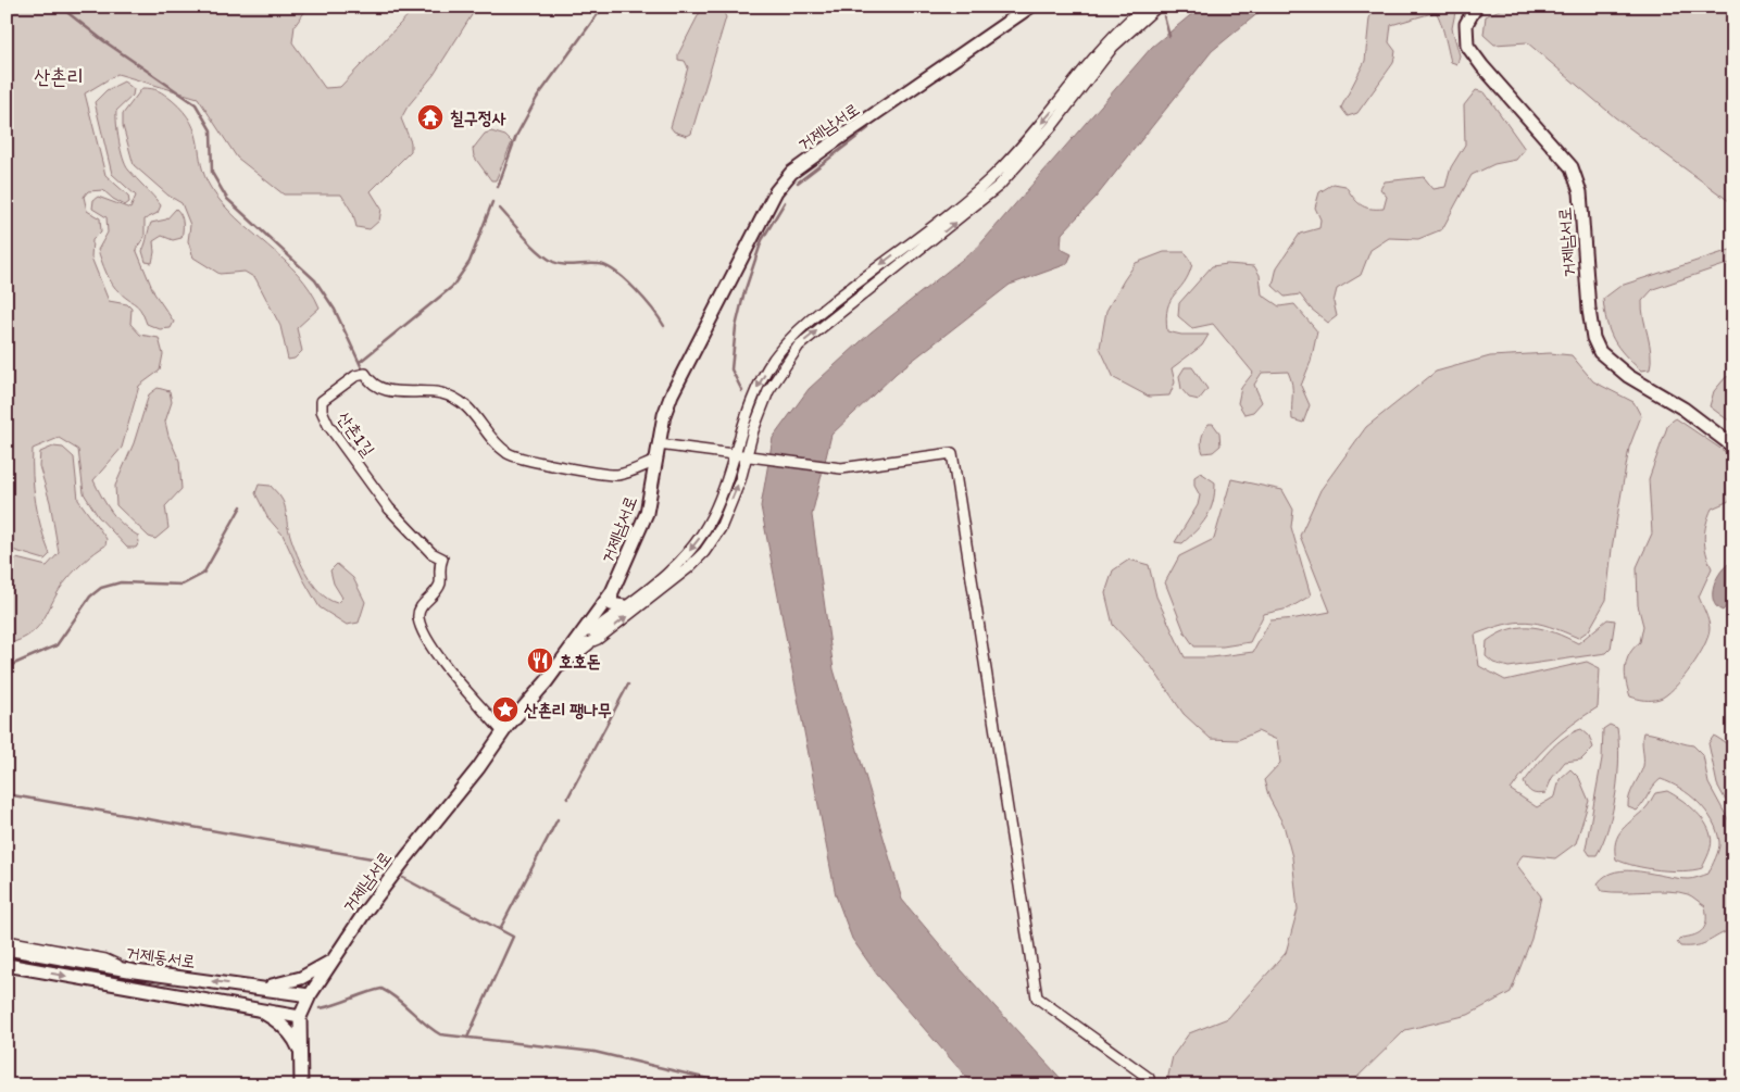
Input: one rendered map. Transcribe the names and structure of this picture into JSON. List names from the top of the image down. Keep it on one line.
{"streets":{"main road":["거제남서로","거제동서로"],"street":["산촌1길"]},"crossings":[["거제남서로","산촌1길"],["거제남서로","거제동서로"]],"districts":["산촌리"],"places":{"temple":["칠구정사"],"restaurant":["호호돈"],"place":["산촌리 팽나무"]}}
